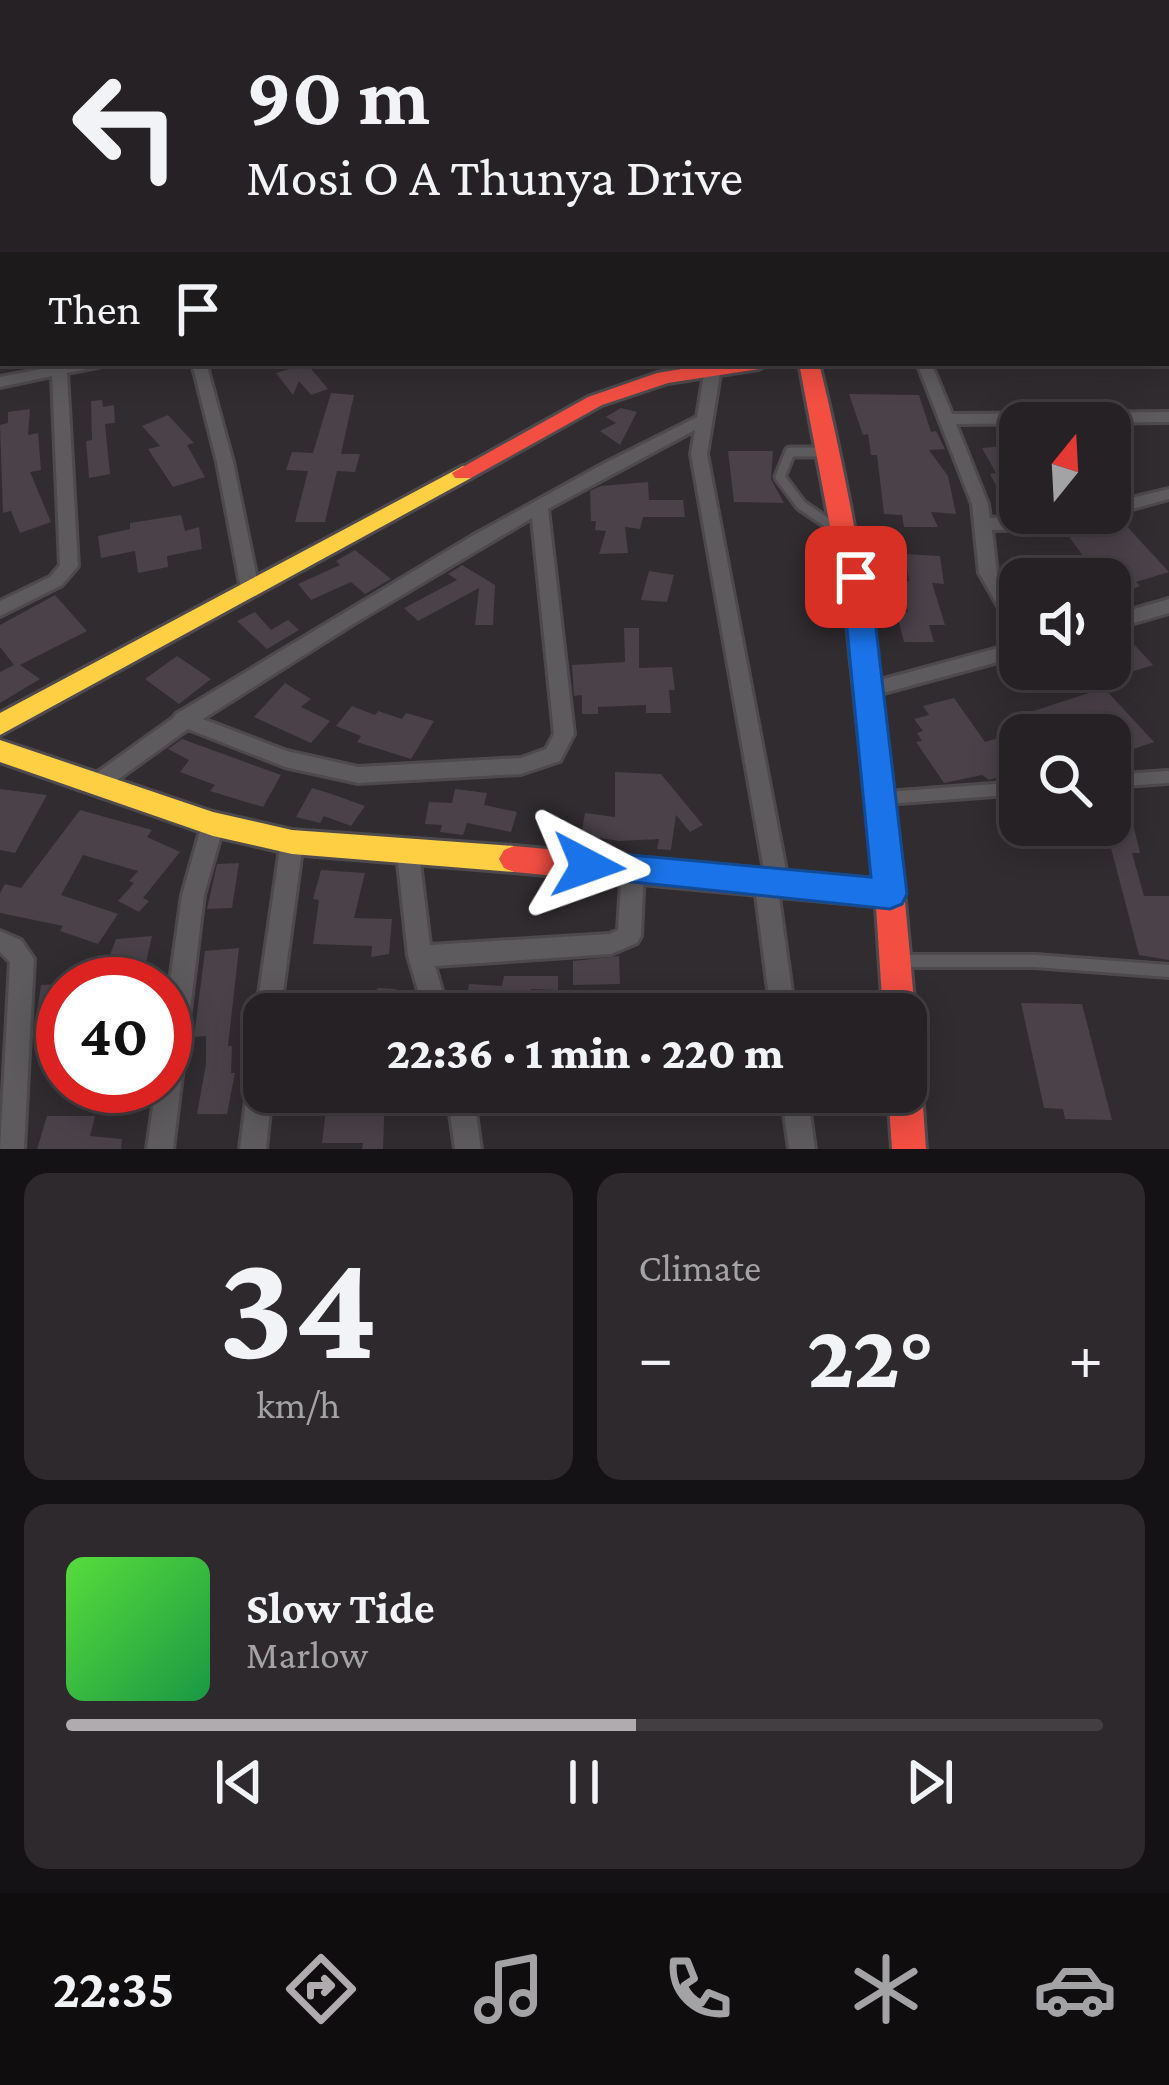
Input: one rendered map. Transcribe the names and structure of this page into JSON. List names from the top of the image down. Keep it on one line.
{"north":"top","page":{"turn":["90 m","Mosi O A Thunya Drive"],"then":"Then","limit":"40","trip":"22:36 · 1 min · 220 m","tile":[["34","km/h"],"Climate"],"heat":["−","22°","+"],"song":["Slow Tide","Marlow"],"tabs":"22:35"}}
